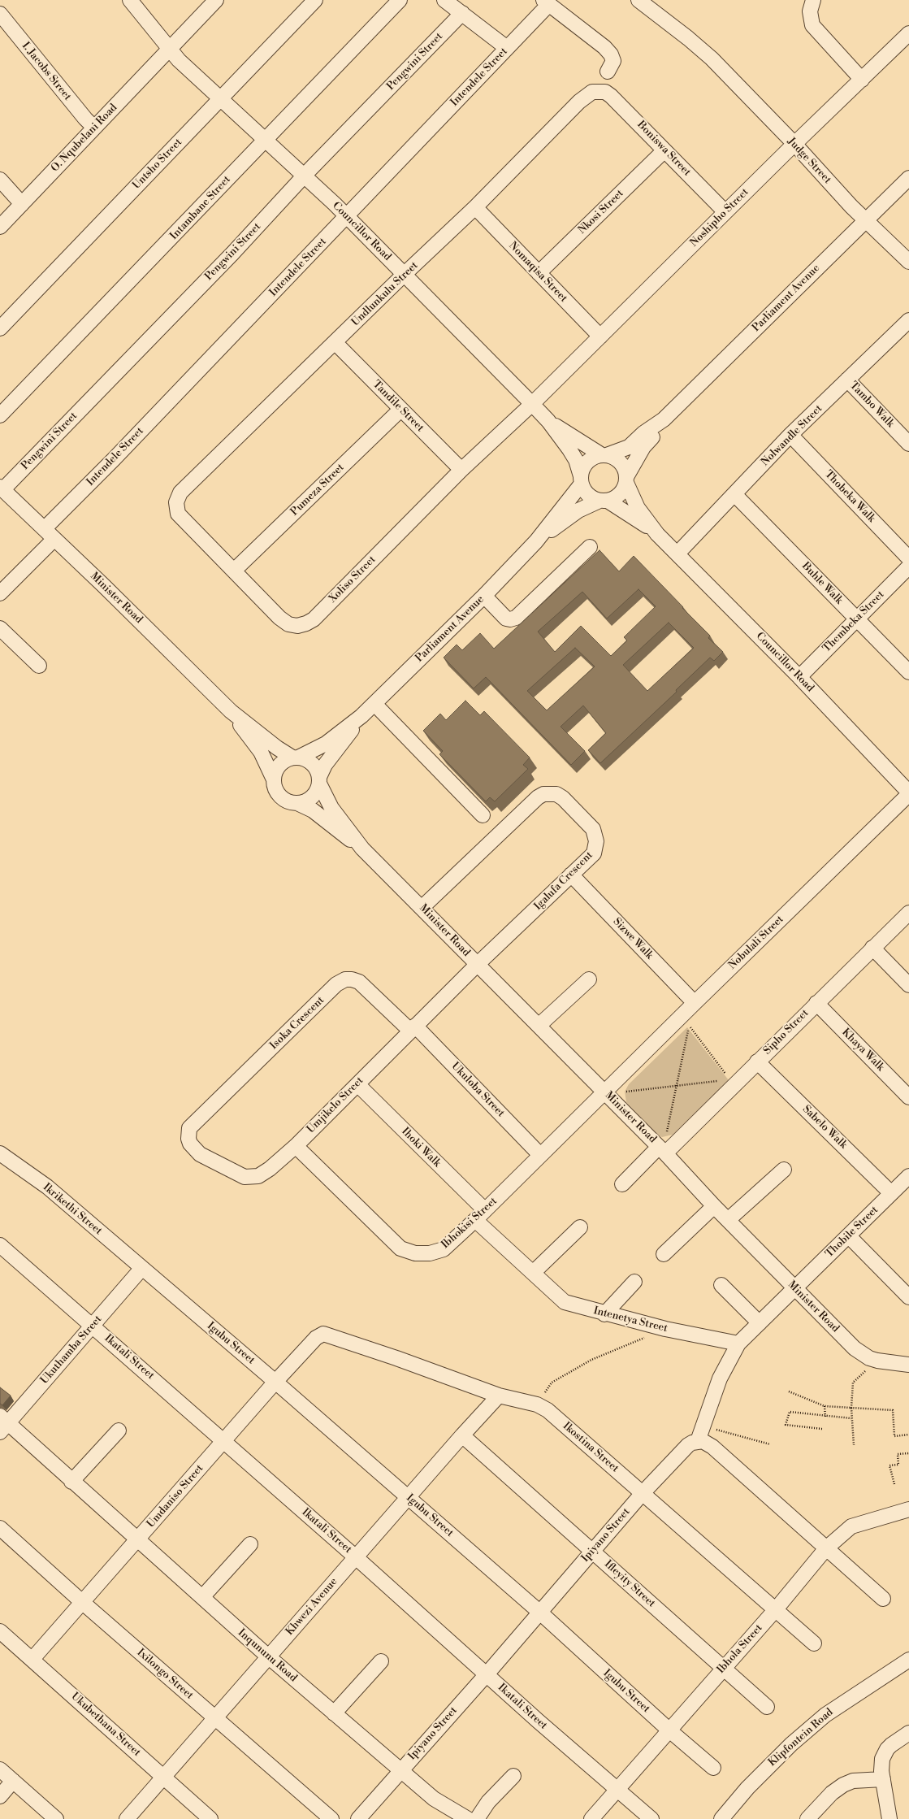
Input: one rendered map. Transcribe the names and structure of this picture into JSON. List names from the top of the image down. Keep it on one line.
{"streets":{"street":["Pengwini Street","I. Jacobs Street","Intendele Street","O. Nqubelani Road","Boniswa Street","Judge Street","Untsho Street","Intambane Street","Nkosi Street","Noshipho Street","Councillor Road","Nomaqisa Street","Undlunkulu Street","Parliament Avenue","Tambo Walk","Tandile Street","Nolwandle Street","Pumeza Street","Thobeka Walk","Xoliso Street","Buhle Walk","Minister Road","Thembeka Street","Igalufa Crescent","Sizwe Walk","Nobulali Street","Isoka Crescent","Sipho Street","Khaya Walk","Ukuloba Street","Umjikelo Street","Sabelo Walk","Ihoki Walk","Ikrikethi Street","Ibhokisi Street","Thobile Street","Intenetya Street","Igubu Street","Ukuthamba Street","Ikatali Street","Ikostina Street","Umdaniso Street","Ipiyano Street","Ifleyity Street","Khwezi Avenue","Ibhola Street","Inqununu Road","Ixilongo Street","Ukubethana Street","Klipfontein Road"]},"crossings":[["Pengwini Street","Councillor Road"],["Pengwini Street","Minister Road"],["I. Jacobs Street","O. Nqubelani Road"],["Intendele Street","Councillor Road"],["Intendele Street","Minister Road"],["O. Nqubelani Road","Councillor Road"],["Boniswa Street","Nkosi Street"],["Boniswa Street","Noshipho Street"],["Boniswa Street","Undlunkulu Street"],["Judge Street","Noshipho Street"],["Judge Street","Parliament Avenue"],["Untsho Street","Councillor Road"],["Intambane Street","Councillor Road"],["Nkosi Street","Nomaqisa Street"],["Noshipho Street","Councillor Road"],["Noshipho Street","Nomaqisa Street"],["Noshipho Street","Xoliso Street"],["Councillor Road","Undlunkulu Street"],["Councillor Road","Parliament Avenue"],["Councillor Road","Nolwandle Street"],["Councillor Road","Xoliso Street"],["Councillor Road","Thembeka Street"],["Councillor Road","Nobulali Street"],["Nomaqisa Street","Undlunkulu Street"],["Undlunkulu Street","Tandile Street"],["Undlunkulu Street","Xoliso Street"],["Parliament Avenue","Minister Road"],["Tambo Walk","Nolwandle Street"],["Tandile Street","Pumeza Street"],["Tandile Street","Xoliso Street"],["Nolwandle Street","Thobeka Walk"],["Nolwandle Street","Buhle Walk"],["Pumeza Street","Xoliso Street"],["Buhle Walk","Thembeka Street"],["Minister Road","Igalufa Crescent"],["Minister Road","Nobulali Street"],["Minister Road","Sipho Street"],["Minister Road","Umjikelo Street"],["Minister Road","Ibhokisi Street"],["Minister Road","Thobile Street"],["Igalufa Crescent","Sizwe Walk"],["Igalufa Crescent","Umjikelo Street"],["Sizwe Walk","Nobulali Street"],["Nobulali Street","Ibhokisi Street"],["Isoka Crescent","Ukuloba Street"],["Isoka Crescent","Umjikelo Street"],["Sipho Street","Khaya Walk"],["Sipho Street","Sabelo Walk"],["Ukuloba Street","Umjikelo Street"],["Ukuloba Street","Ibhokisi Street"],["Umjikelo Street","Ihoki Walk"],["Umjikelo Street","Ibhokisi Street"],["Sabelo Walk","Thobile Street"],["Ihoki Walk","Ibhokisi Street"],["Ihoki Walk","Intenetya Street"],["Ikrikethi Street","Igubu Street"],["Ikrikethi Street","Ukuthamba Street"],["Ibhokisi Street","Intenetya Street"],["Igubu Street","Ukuthamba Street"],["Igubu Street","Umdaniso Street"],["Igubu Street","Ipiyano Street"],["Igubu Street","Khwezi Avenue"],["Igubu Street","Ibhola Street"],["Ukuthamba Street","Ikatali Street"],["Ukuthamba Street","Inqununu Road"],["Ikatali Street","Umdaniso Street"],["Ikatali Street","Ipiyano Street"],["Ikatali Street","Khwezi Avenue"],["Ikatali Street","Ibhola Street"],["Ikostina Street","Umdaniso Street"],["Ikostina Street","Ipiyano Street"],["Ikostina Street","Khwezi Avenue"],["Ikostina Street","Ibhola Street"],["Umdaniso Street","Inqununu Road"],["Umdaniso Street","Ixilongo Street"],["Umdaniso Street","Ukubethana Street"],["Ipiyano Street","Ifleyity Street"],["Ipiyano Street","Inqununu Road"],["Ifleyity Street","Khwezi Avenue"],["Ifleyity Street","Ibhola Street"],["Khwezi Avenue","Inqununu Road"],["Khwezi Avenue","Ixilongo Street"],["Khwezi Avenue","Ukubethana Street"]]}
